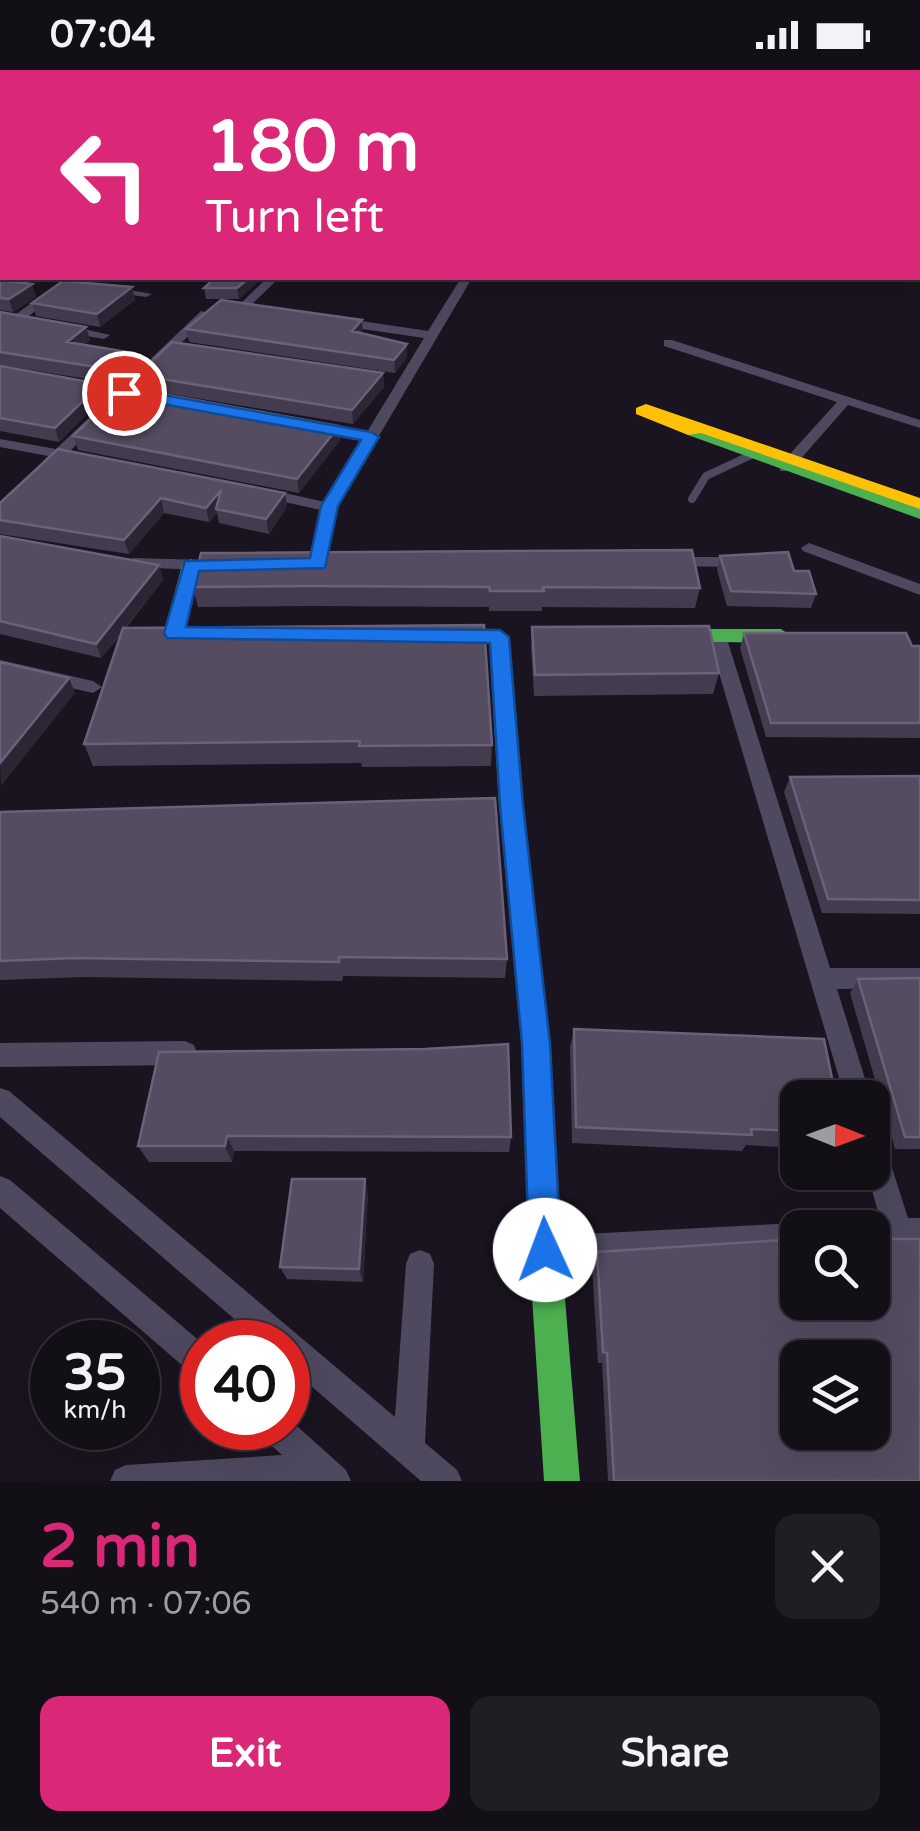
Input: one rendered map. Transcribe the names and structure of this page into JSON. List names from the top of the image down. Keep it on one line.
{"north":"right","page":{"status":"07:04","turn":["180 m","Turn left"],"speed":"35 km/h","limit":"40","heading":["2 min","540 m · 07:06"],"buttons":["Exit","Share"]}}
